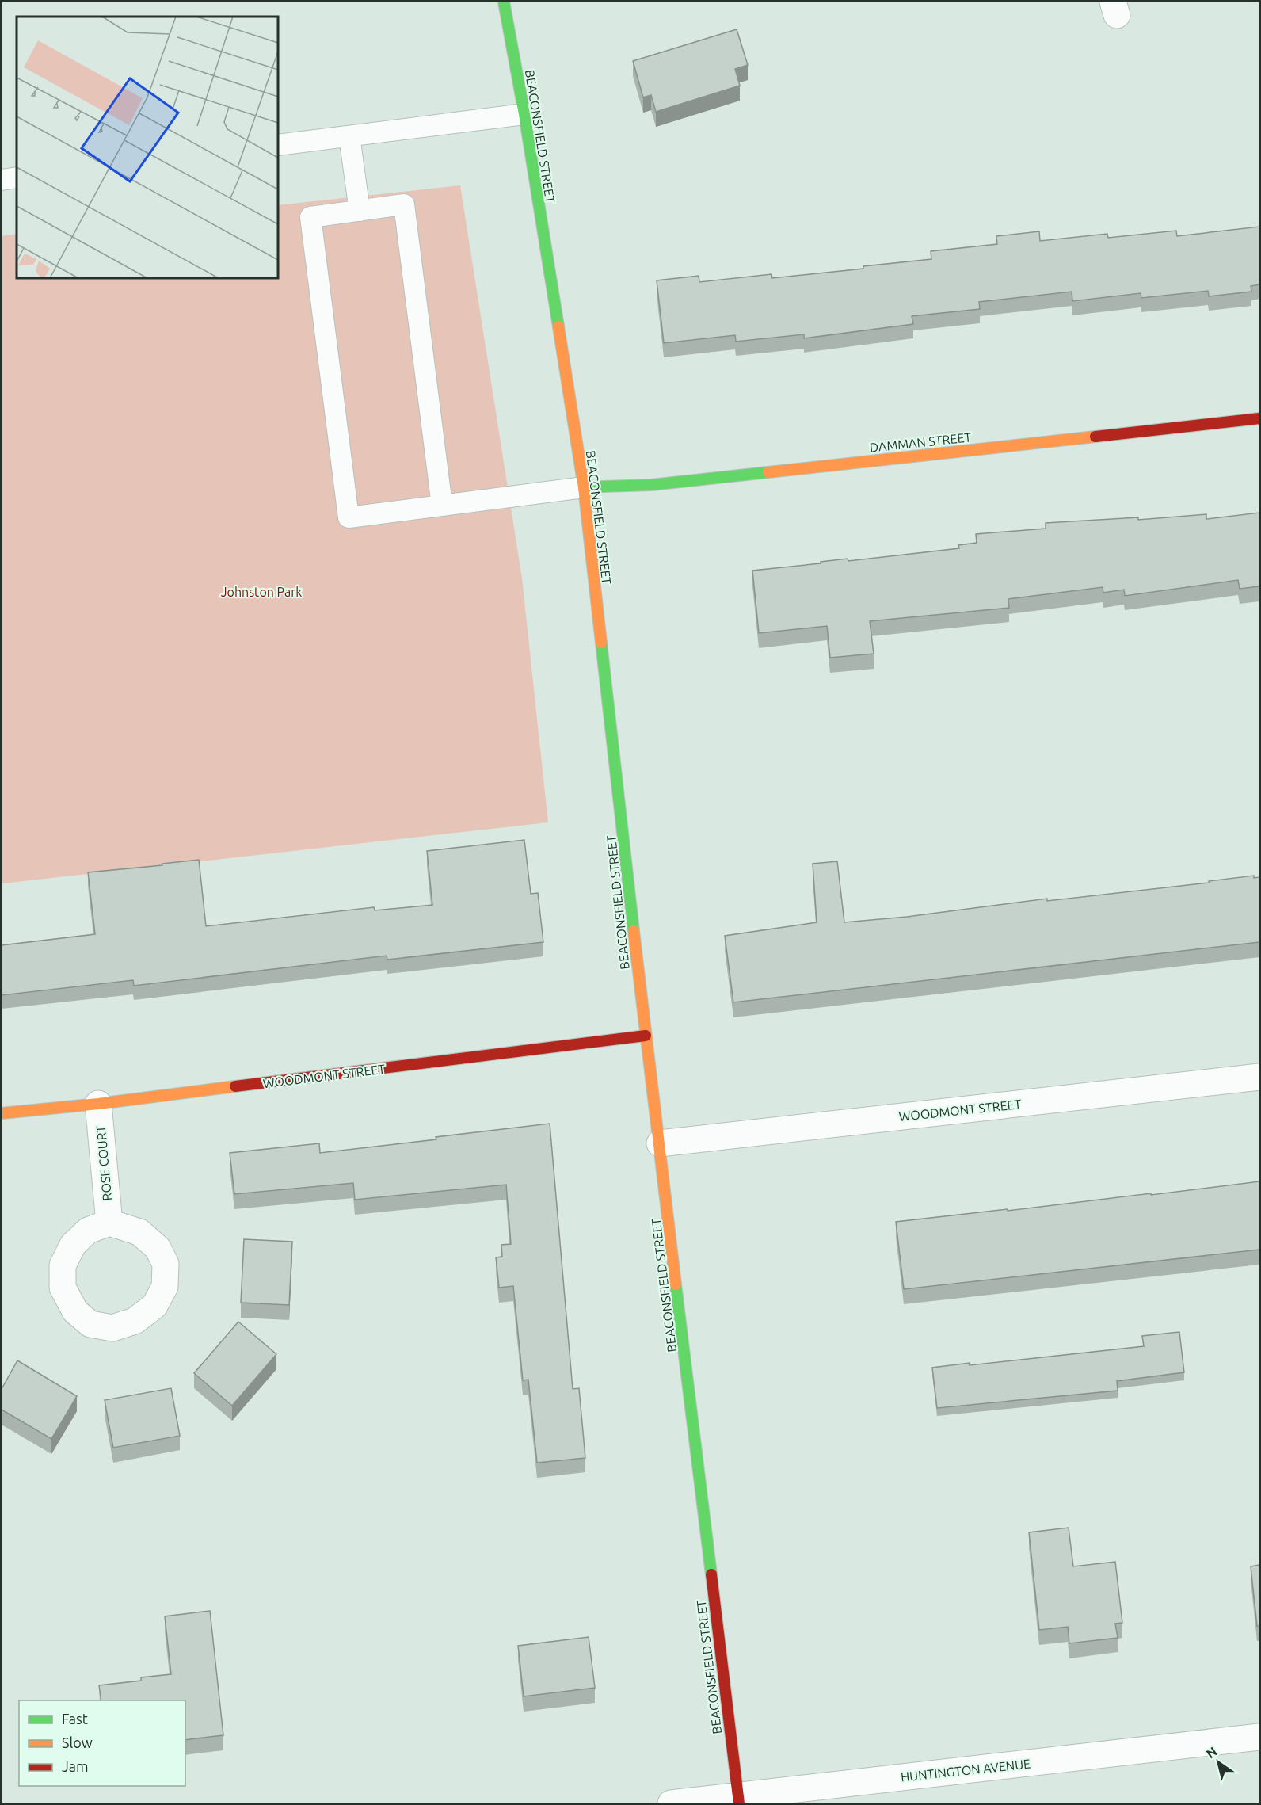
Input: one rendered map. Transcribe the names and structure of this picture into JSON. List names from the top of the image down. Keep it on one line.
{"streets":{"street":["BEACONSFIELD STREET","DAMMAN STREET","WOODMONT STREET","ROSE COURT","HUNTINGTON AVENUE"]},"crossings":[["BEACONSFIELD STREET","DAMMAN STREET"],["BEACONSFIELD STREET","WOODMONT STREET"],["BEACONSFIELD STREET","HUNTINGTON AVENUE"],["WOODMONT STREET","ROSE COURT"]],"parks":["Johnston Park"],"legend":["Fast","Slow","Jam"],"north":"top left"}
